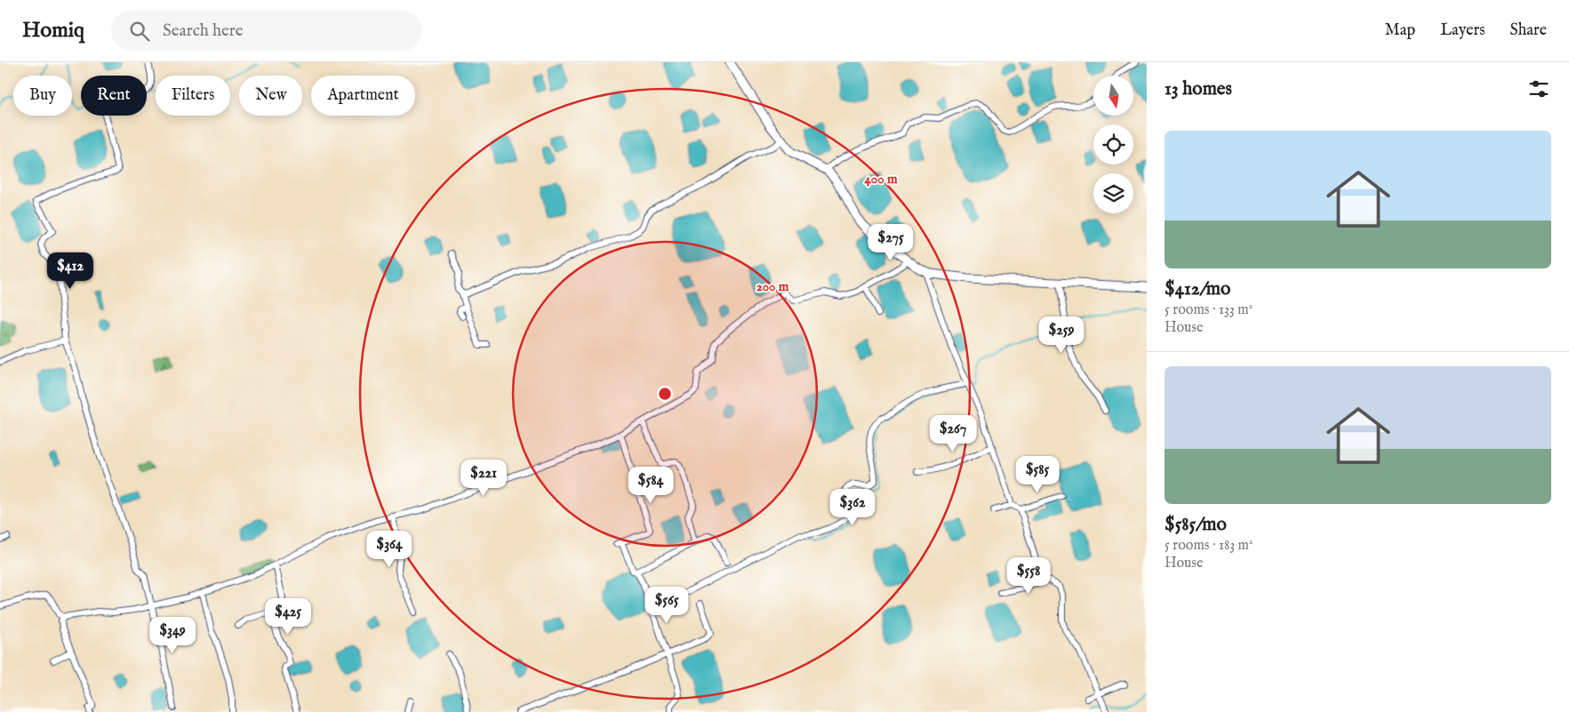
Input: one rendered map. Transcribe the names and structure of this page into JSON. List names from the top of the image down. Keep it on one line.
{"north":"bottom","page":{"header":"Homiq","search":"Search here","nav":["Map","Layers","Share"],"heading":"13 homes","chip":["Buy","Rent","Filters","New","Apartment"],"list":[{"name":"$412/mo","note":"5 rooms · 133 m² · House"},{"name":"$585/mo","note":"5 rooms · 183 m² · House"}],"price":["$275","$412","$259","$267","$585","$221","$584","$362","$364","$558","$565","$425","$349"]},"rings":["400 m","200 m"]}
